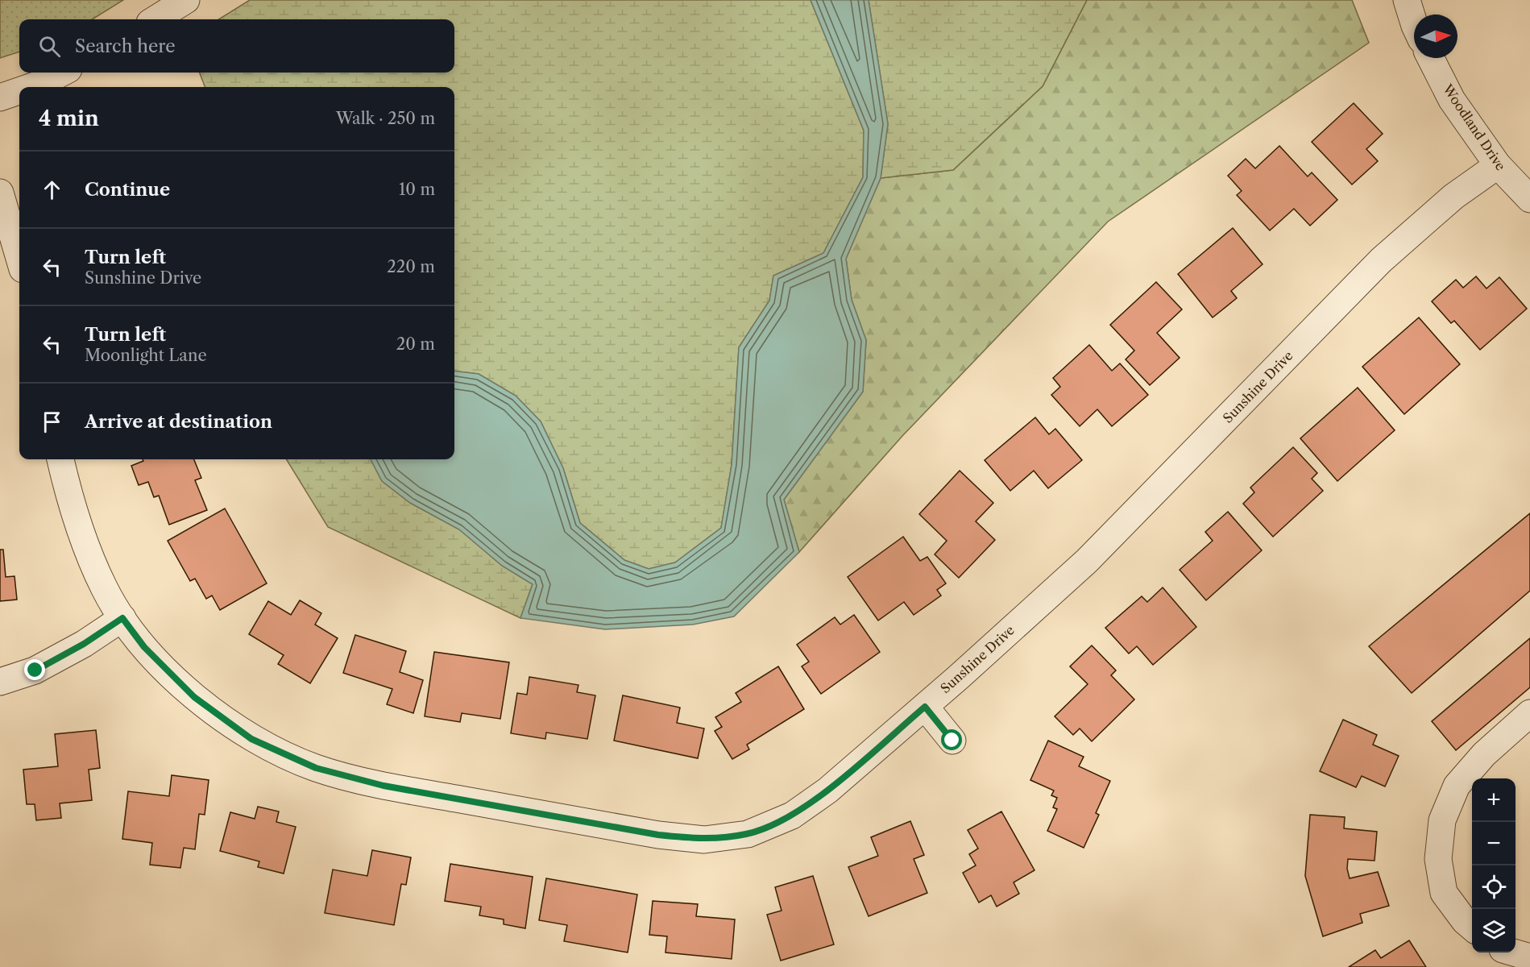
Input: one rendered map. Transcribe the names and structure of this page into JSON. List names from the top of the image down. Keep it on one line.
{"streets":{"street":["Woodland Drive","Sunshine Drive"]},"crossings":[["Woodland Drive","Sunshine Drive"]],"north":"right","page":{"search":"Search here","heading":["4 min","Walk · 250 m"],"list":[["Continue","10 m"],["Turn left","Sunshine Drive","220 m"],["Turn left","Moonlight Lane","20 m"],"Arrive at destination"],"map_buttons":["+","−"]}}
